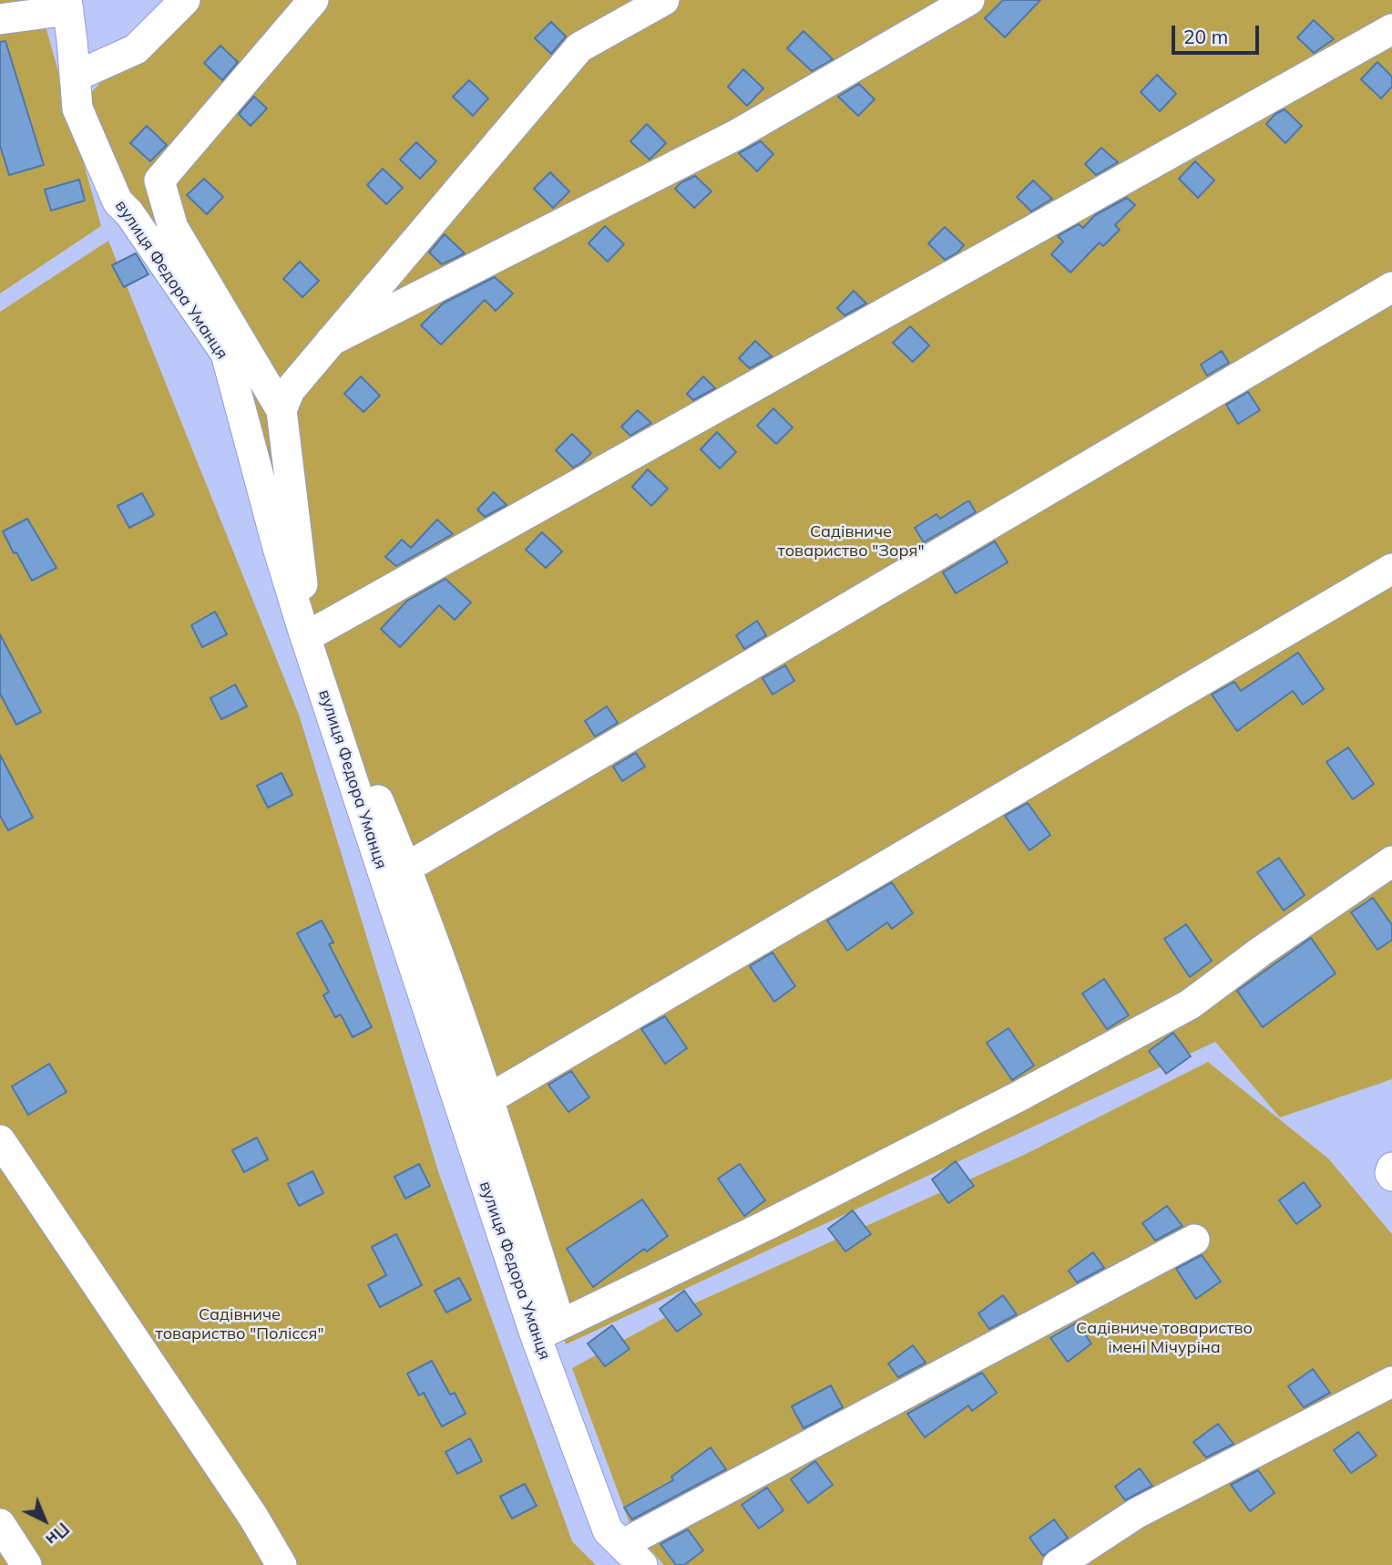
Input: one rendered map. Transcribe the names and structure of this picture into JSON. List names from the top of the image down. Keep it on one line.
{"streets":{"street":["вулиця Федора Уманця"]},"parks":["Садівниче товариство \"Зоря\"","Садівниче товариство \"Полісся\"","Садівниче товариство імені Мічуріна"],"scale_bar":"20 m","north":"bottom right"}
